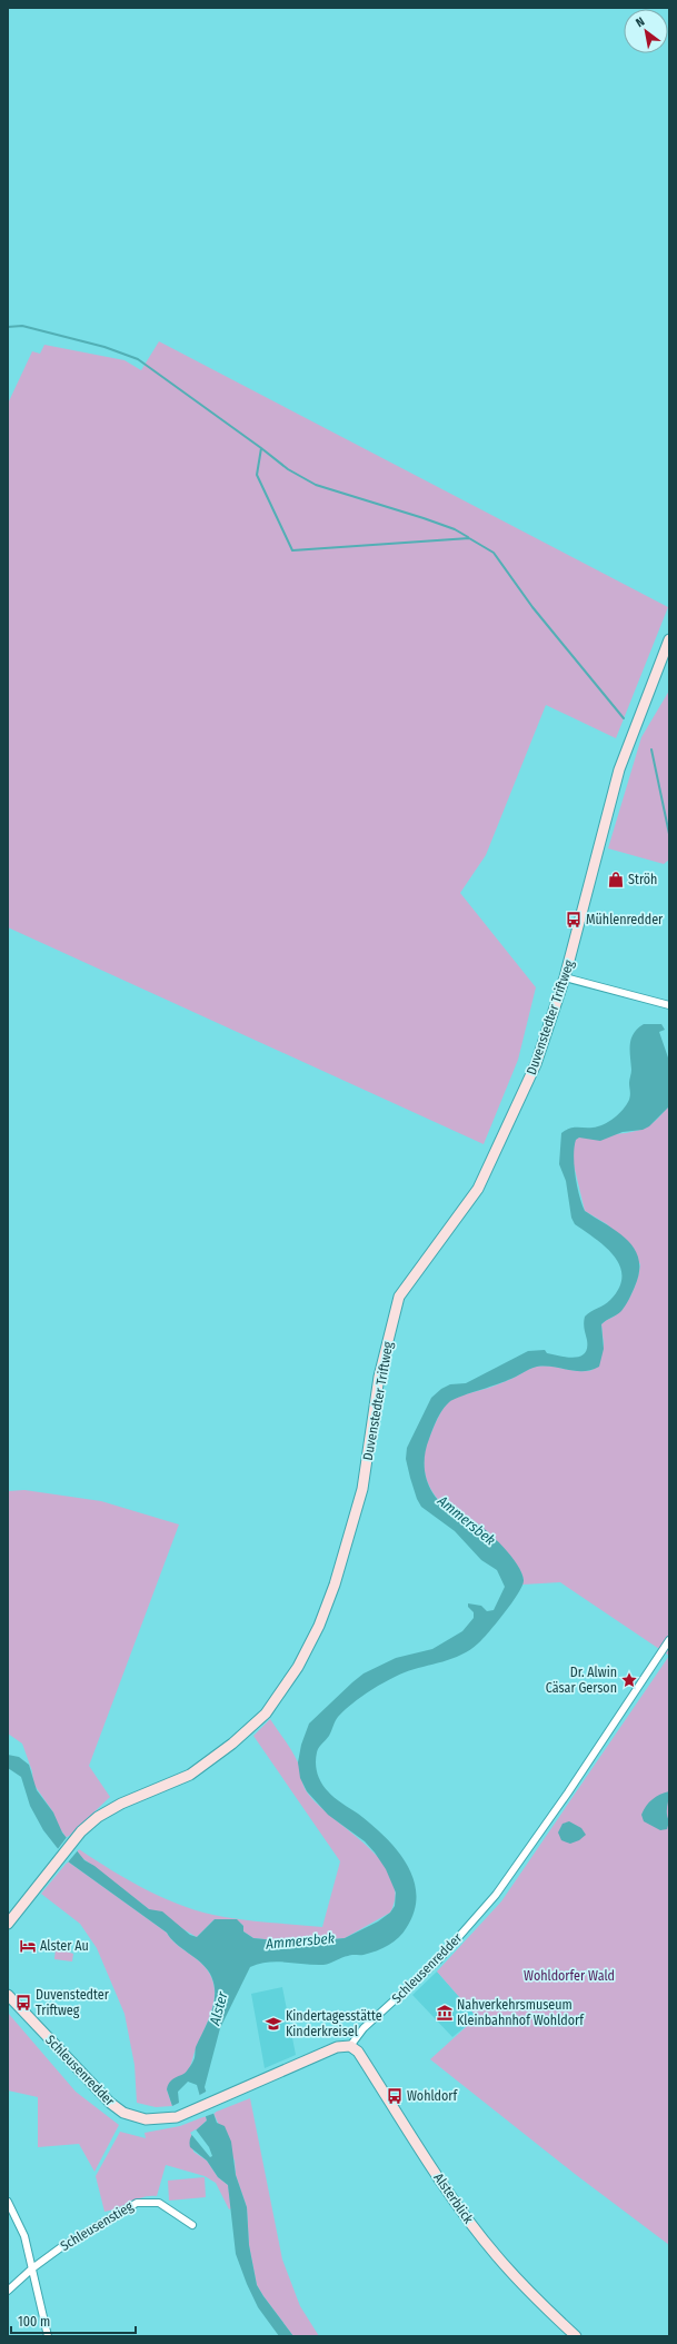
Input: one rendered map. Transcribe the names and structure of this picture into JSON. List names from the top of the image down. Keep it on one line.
{"streets":{"street":["Duvenstedter Triftweg","Schleusenredder","Alsterblick","Schleusenstieg"]},"crossings":[["Schleusenredder","Alsterblick"]],"water":["Ammersbek","Alster"],"parks":["Wohldorfer Wald"],"places":{"shop":["Ströh"],"bus stop":["Mühlenredder","Duvenstedter Triftweg","Wohldorf"],"place":["Dr. Alwin Cäsar Gerson"],"hotel":["Alster Au"],"museum":["Nahverkehrsmuseum Kleinbahnhof Wohldorf"],"school or university":["Kindertagesstätte Kinderkreisel"]},"scale_bar":"100 m","north":"top left"}
